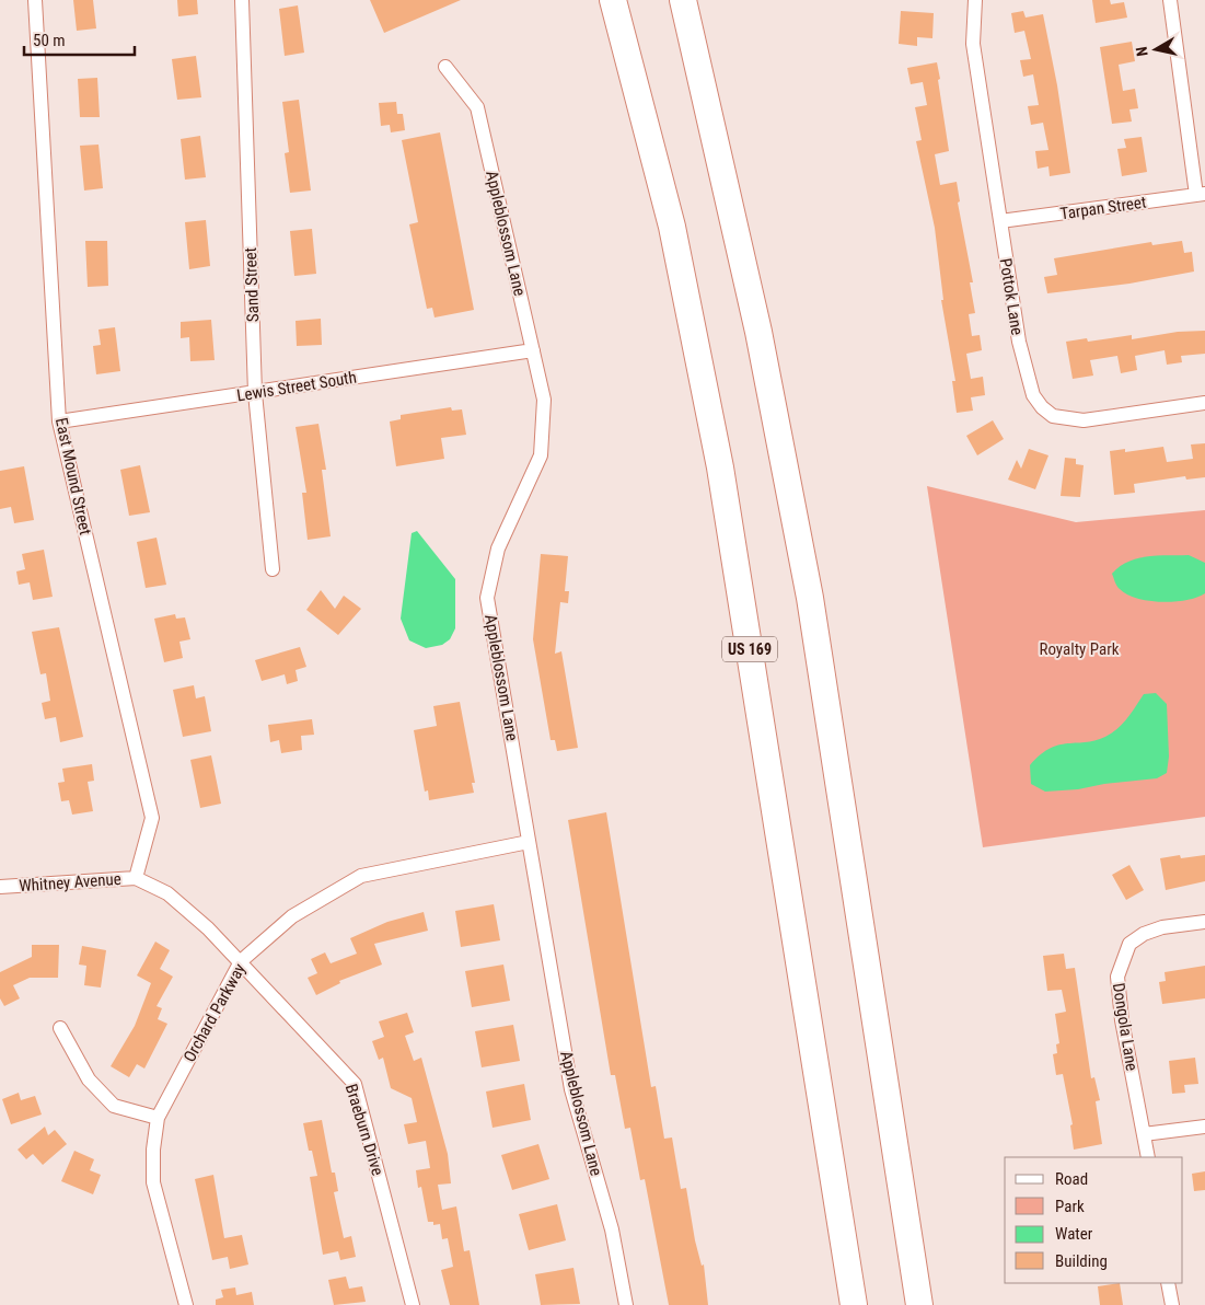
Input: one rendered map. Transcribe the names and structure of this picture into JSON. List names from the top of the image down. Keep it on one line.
{"streets":{"highway":["US 169"],"street":["Tarpan Street","Appleblossom Lane","Sand Street","Pottok Lane","Lewis Street South","East Mound Street","Whitney Avenue","Orchard Parkway","Dongola Lane","Braeburn Drive"]},"crossings":[["Tarpan Street","Pottok Lane"],["Appleblossom Lane","Lewis Street South"],["Appleblossom Lane","Orchard Parkway"],["Sand Street","Lewis Street South"],["Lewis Street South","East Mound Street"],["East Mound Street","Whitney Avenue"],["Whitney Avenue","Orchard Parkway"],["Whitney Avenue","Braeburn Drive"],["Orchard Parkway","Braeburn Drive"]],"parks":["Royalty Park"],"legend":["Road","Park","Water","Building"],"scale_bar":"50 m","north":"left"}
